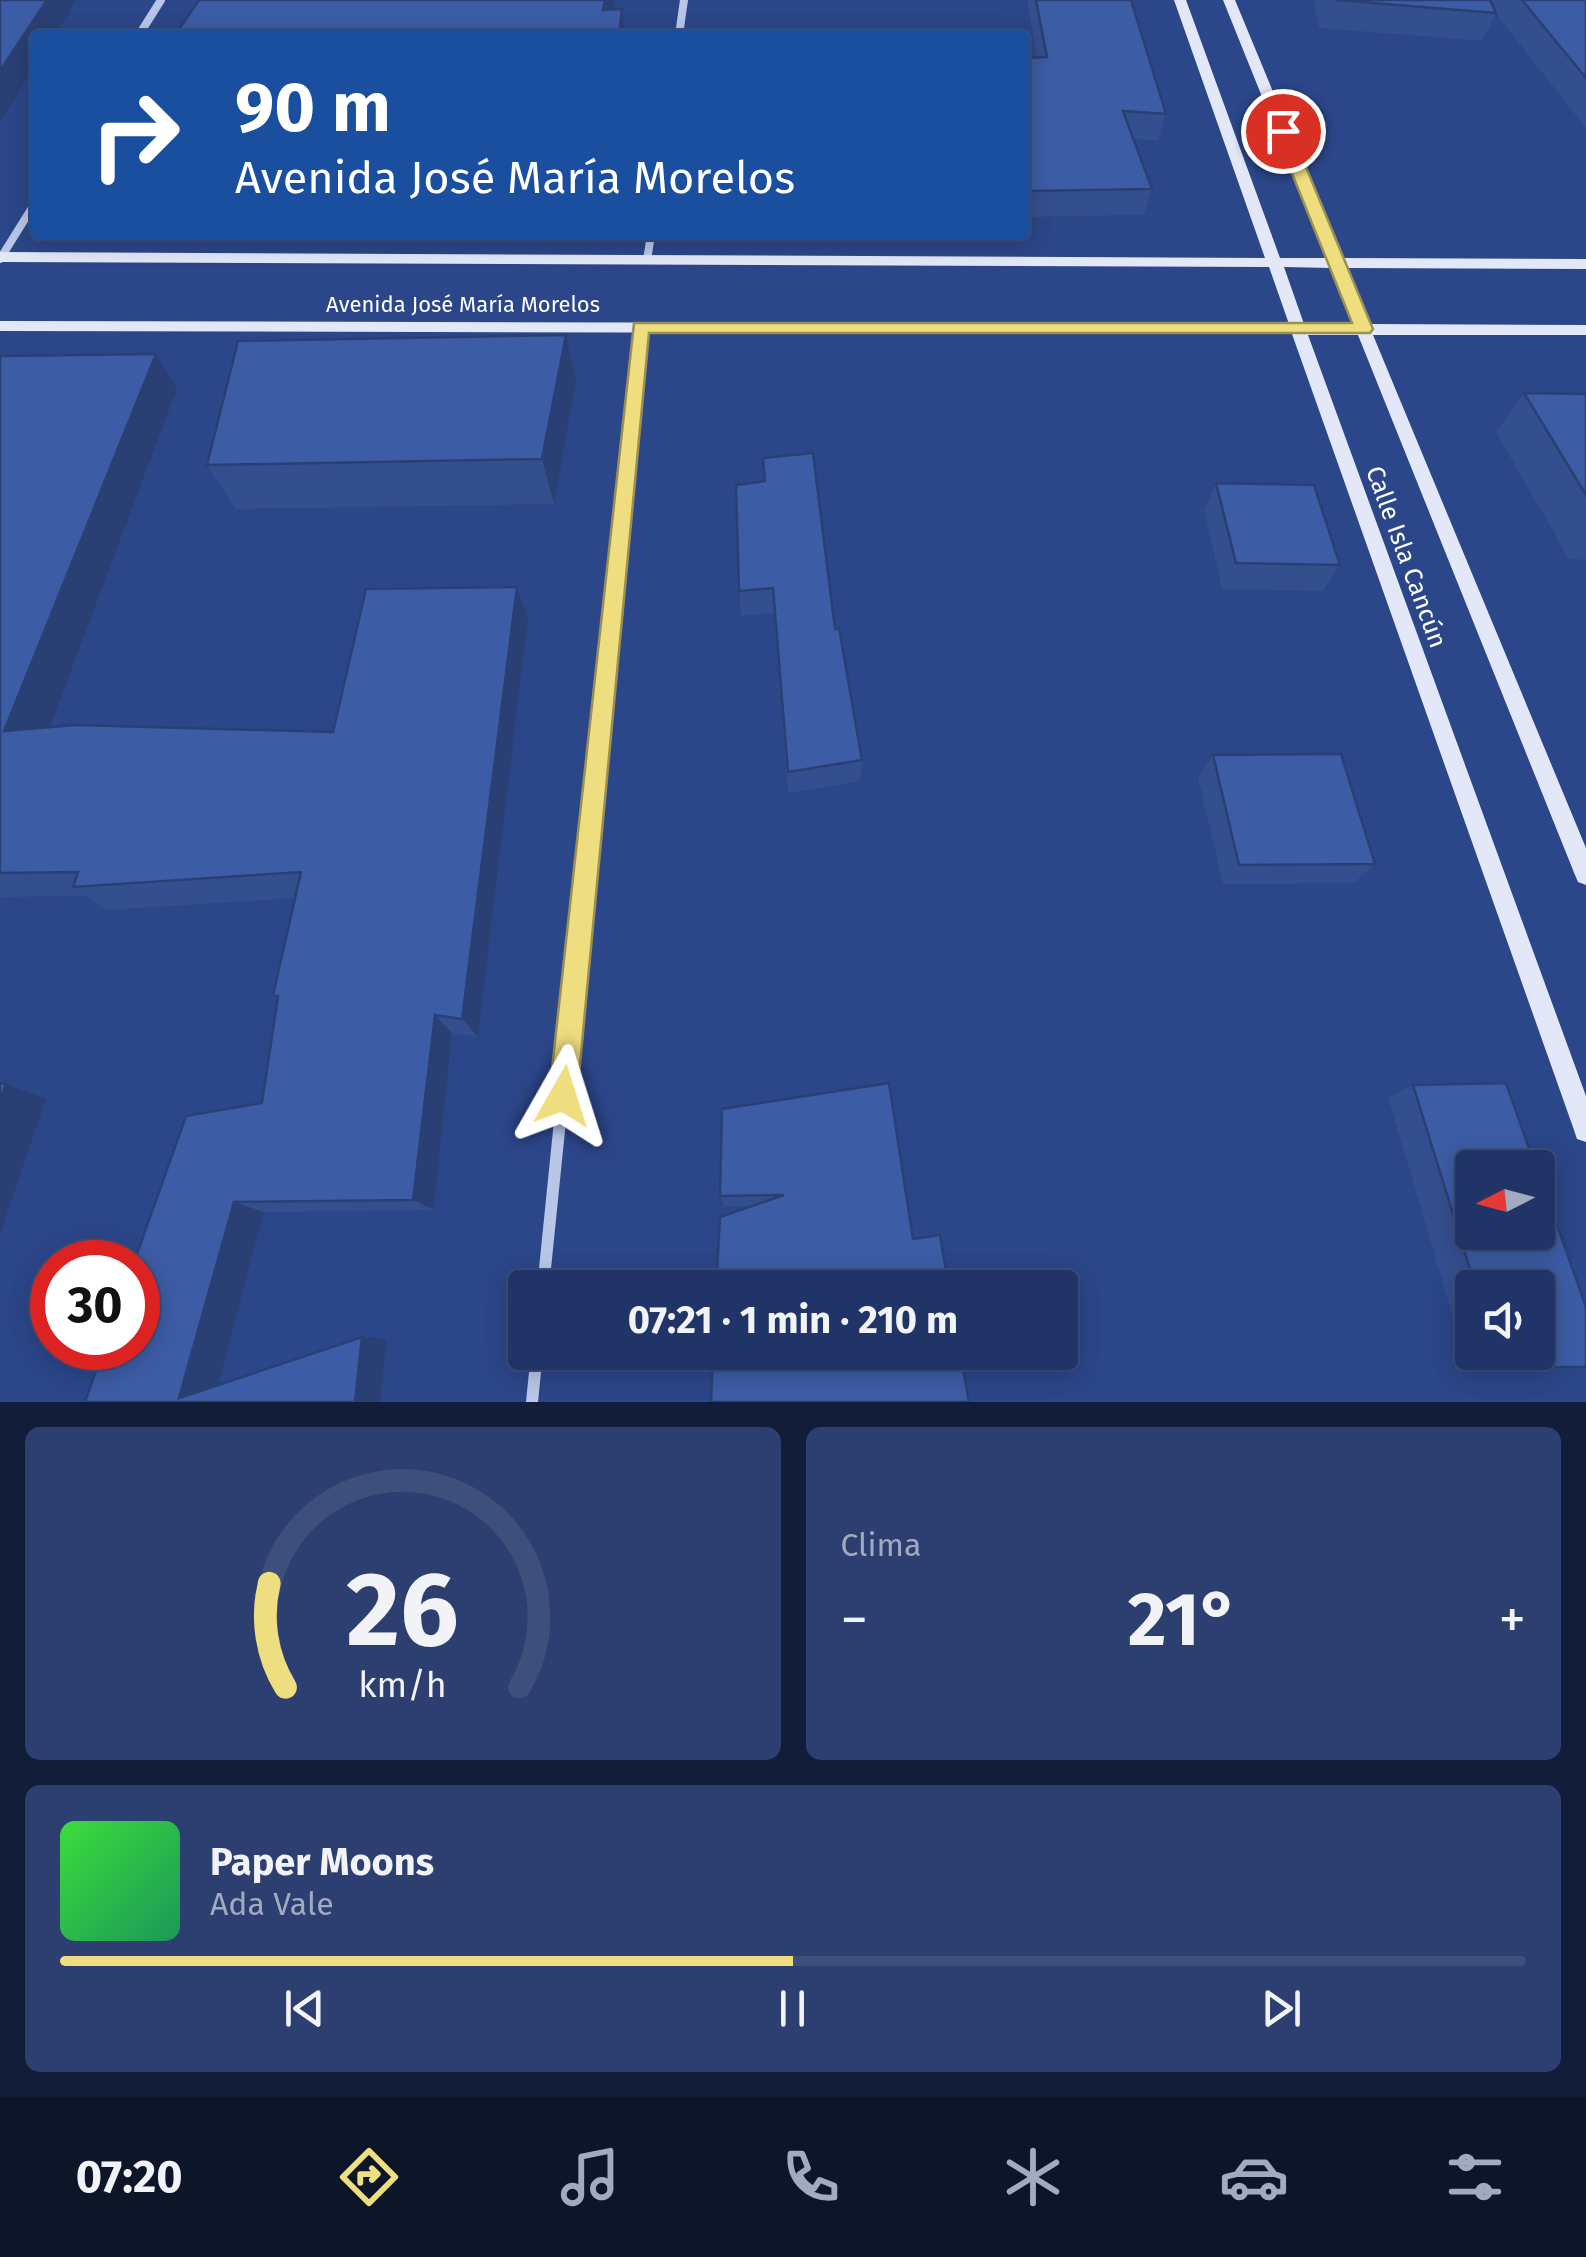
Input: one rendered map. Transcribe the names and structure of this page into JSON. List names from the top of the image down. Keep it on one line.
{"streets":{"street":["Avenida José María Morelos","Calle Isla Cancún"]},"crossings":[["Avenida José María Morelos","Calle Isla Cancún"]],"north":"left","page":{"turn":["90 m","Avenida José María Morelos"],"limit":"30","trip":"07:21 · 1 min · 210 m","tile":"Clima","heat":["−","21°","+"],"song":["Paper Moons","Ada Vale"],"tabs":"07:20","gauge":["26","km/h"]}}
